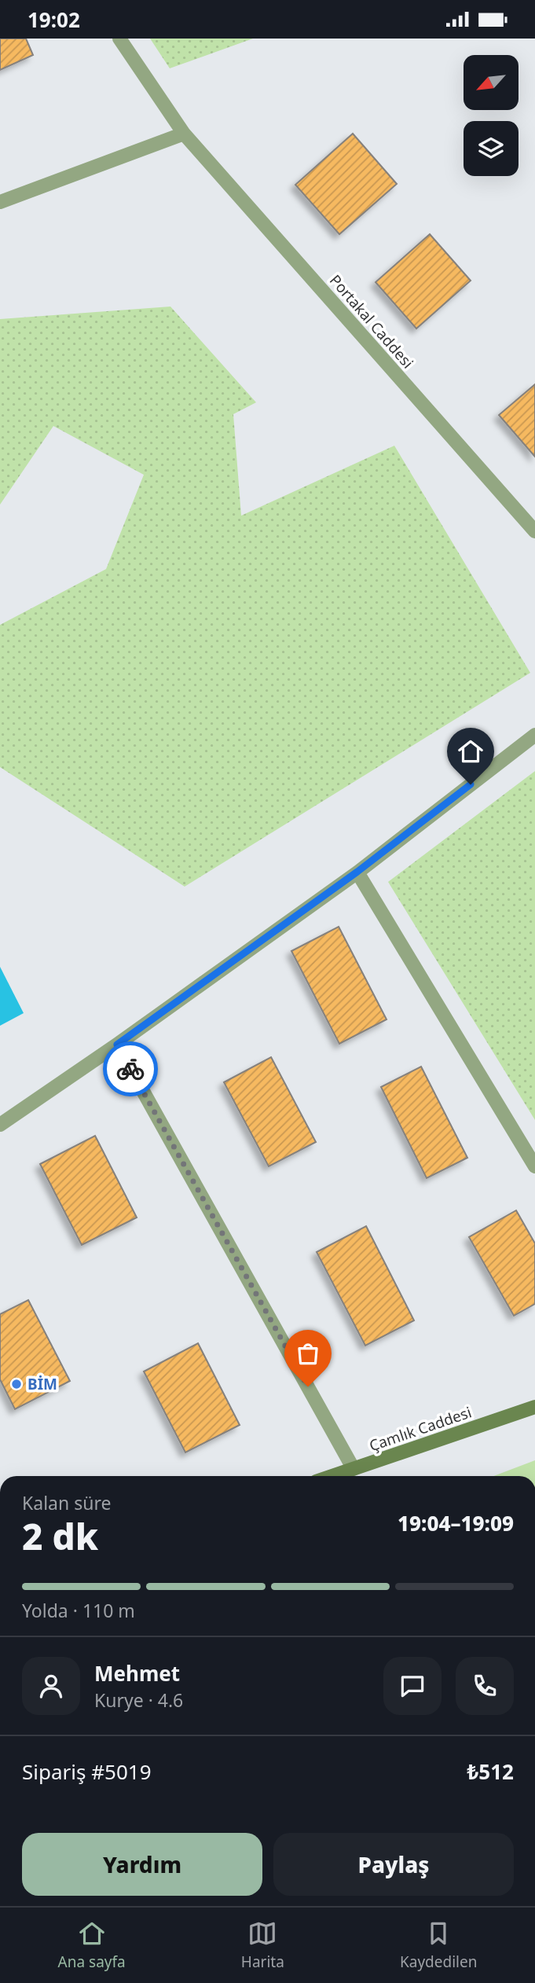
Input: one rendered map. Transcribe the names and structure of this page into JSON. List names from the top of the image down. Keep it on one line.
{"streets":{"street":["Portakal Caddesi","Çamlık Caddesi"]},"places":["BİM"],"north":"bottom left","page":{"status":"19:02","heading":["2 dk","Kalan süre","19:04–19:09"],"panel":["Mehmet","Kurye · 4.6","Sipariş #5019","₺512"],"bar":"Yolda · 110 m","buttons":["Yardım","Paylaş"],"tabs":["Ana sayfa","Harita","Kaydedilen"]}}
